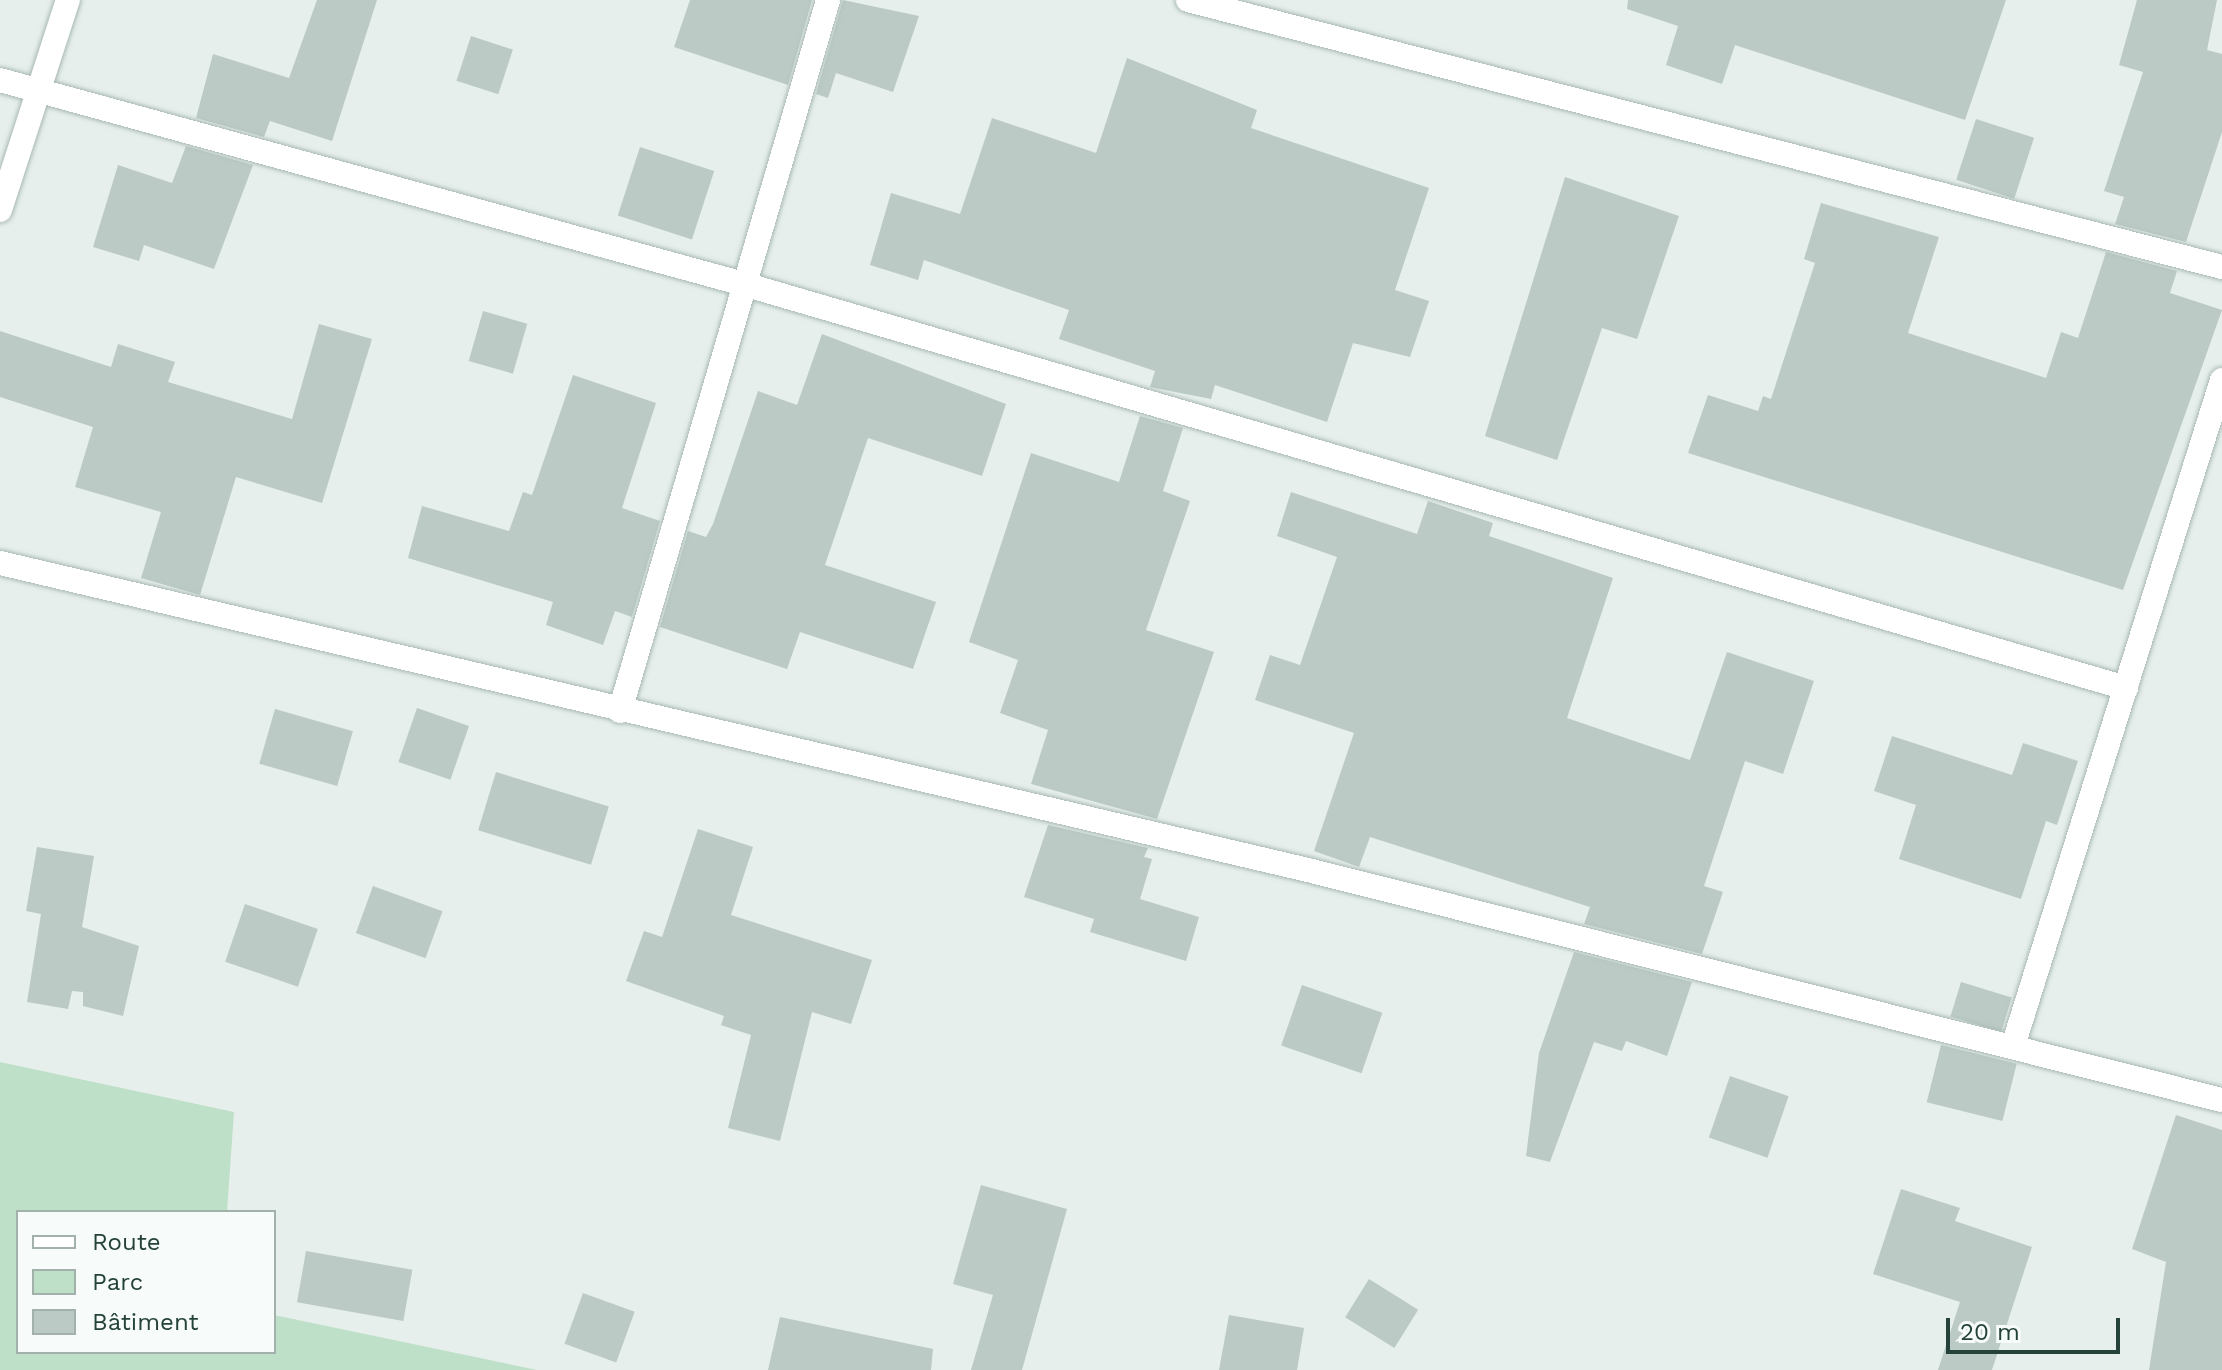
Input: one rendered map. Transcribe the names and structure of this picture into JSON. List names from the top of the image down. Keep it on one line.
{"legend":["Route","Parc","Bâtiment"],"scale_bar":"20 m"}
